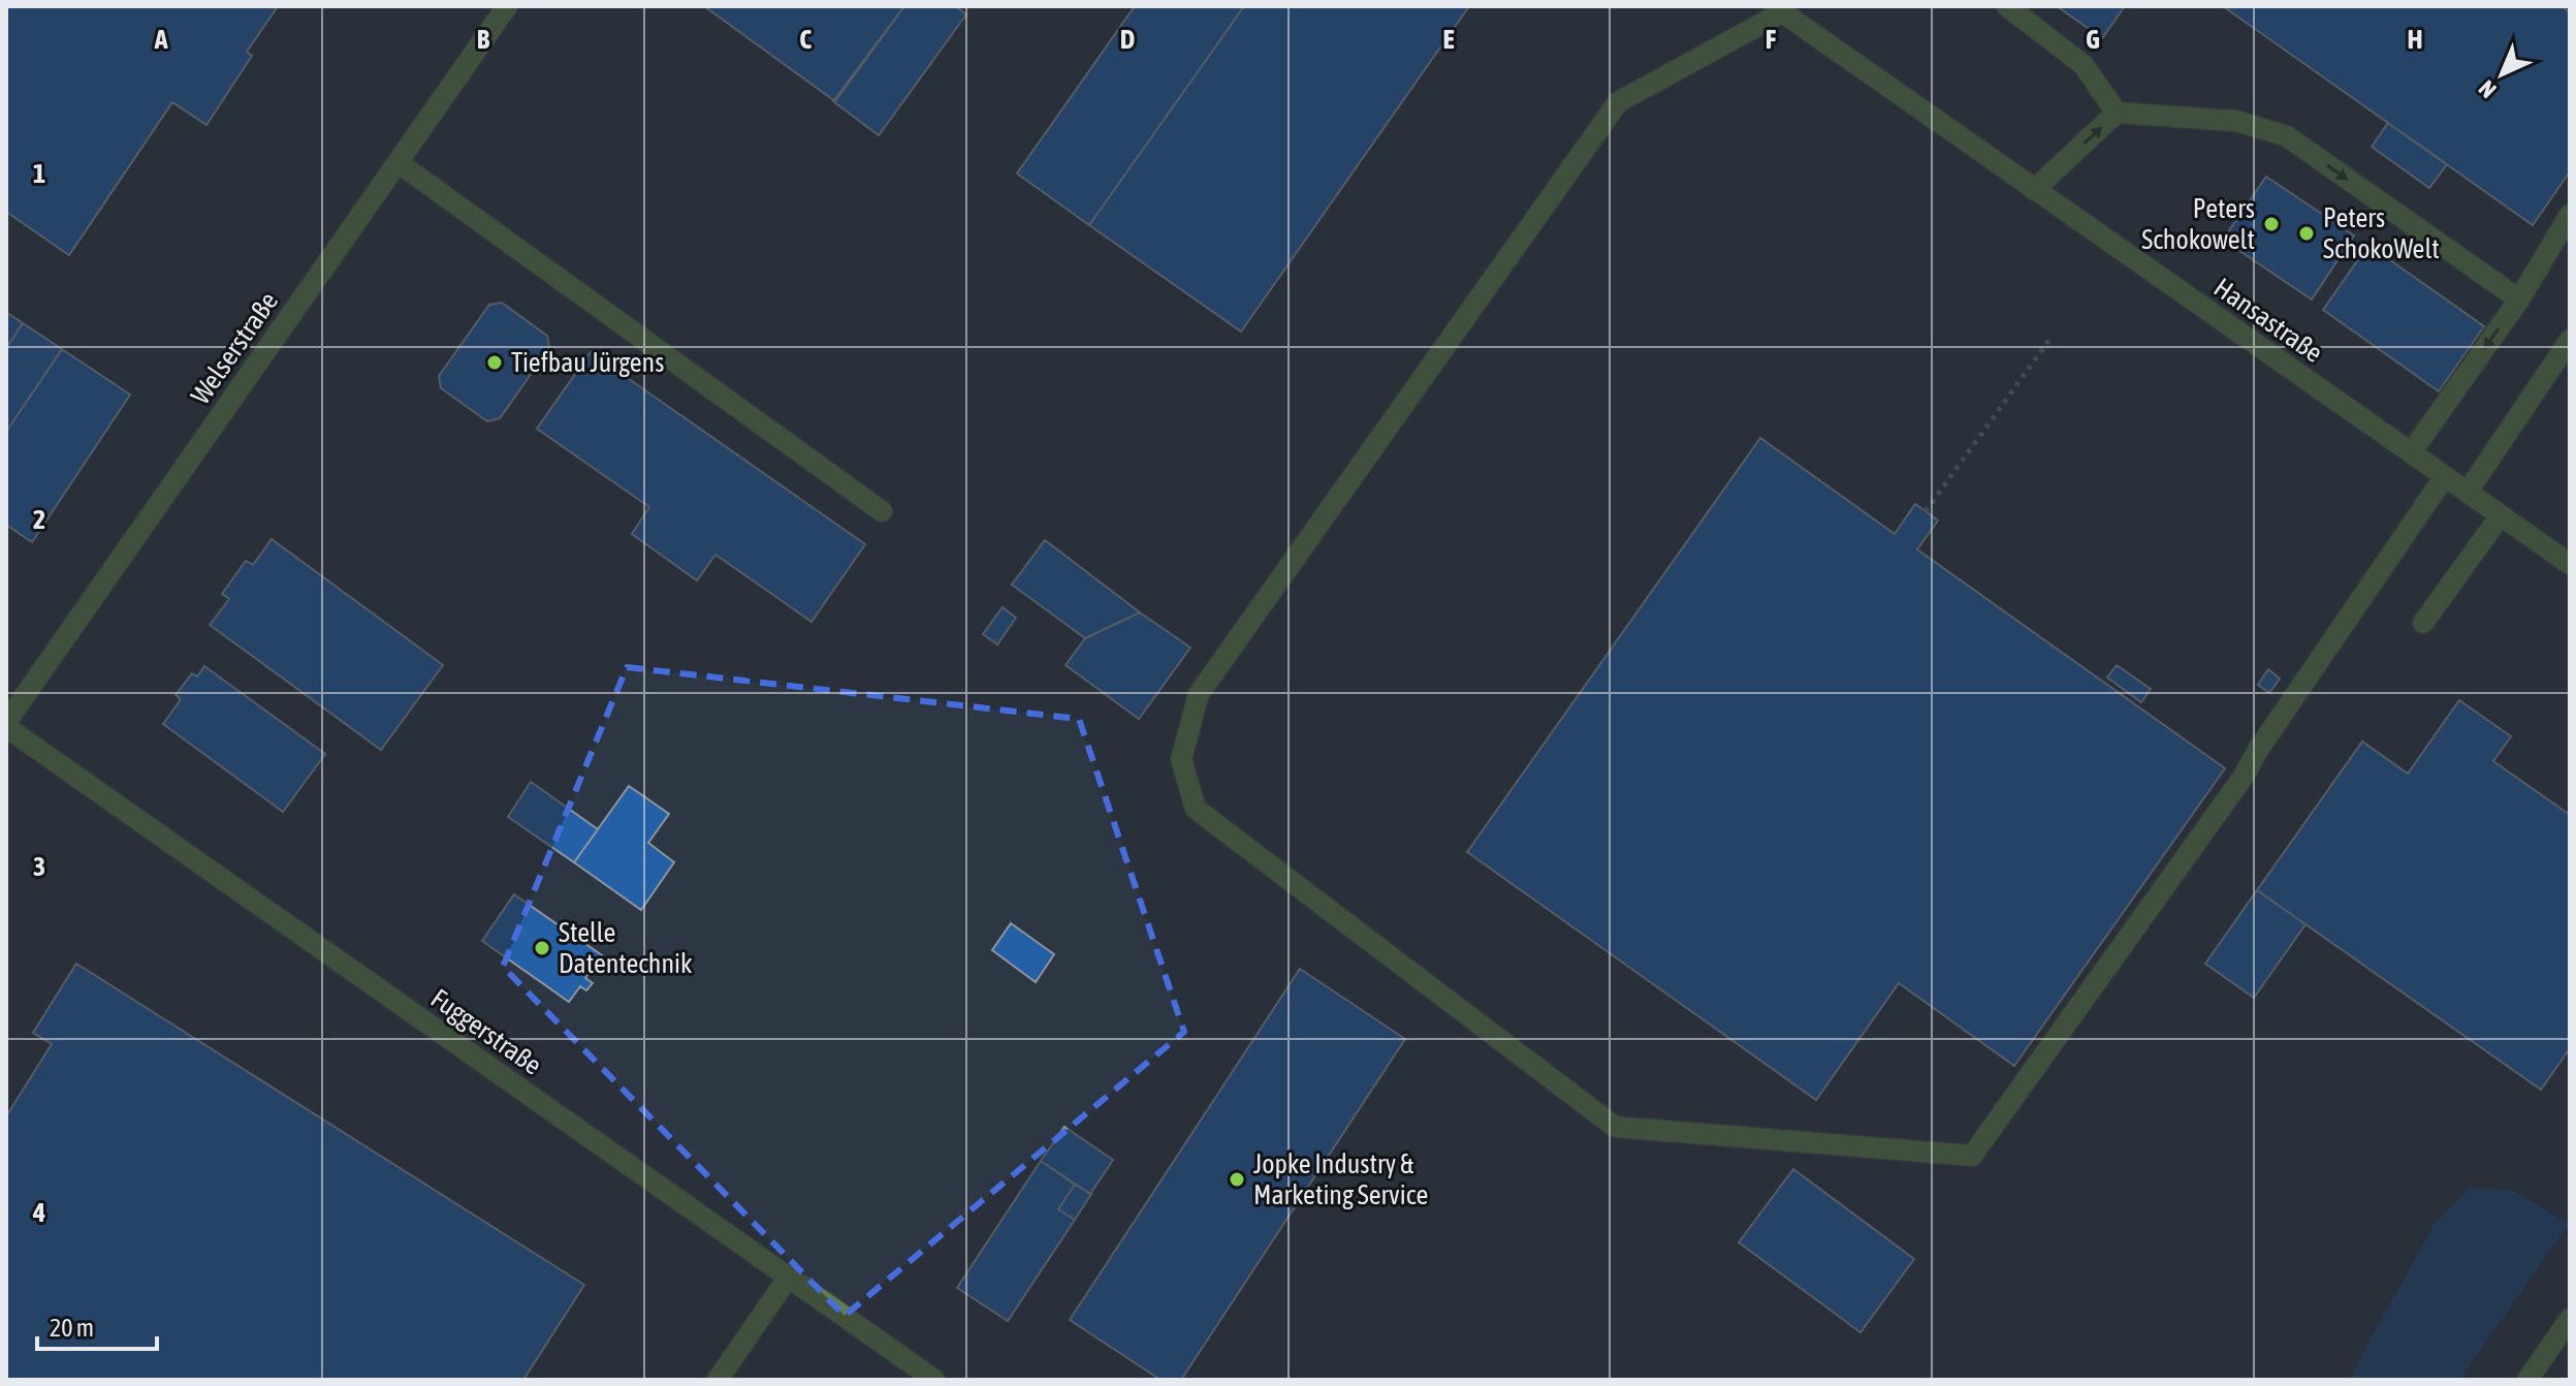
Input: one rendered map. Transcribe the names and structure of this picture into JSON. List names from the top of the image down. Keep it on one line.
{"streets":{"street":["Hansastraße","Welserstraße","Fuggerstraße"]},"crossings":[["Welserstraße","Fuggerstraße"]],"places":["Peters Schokowelt","Peters SchokoWelt","Tiefbau Jürgens","Stelle Datentechnik","Jopke Industry & Marketing Service"],"scale_bar":"20 m","north":"bottom left","grid":{"columns":["A","B","C","D","E","F","G","H"],"rows":["1","2","3","4"]}}
